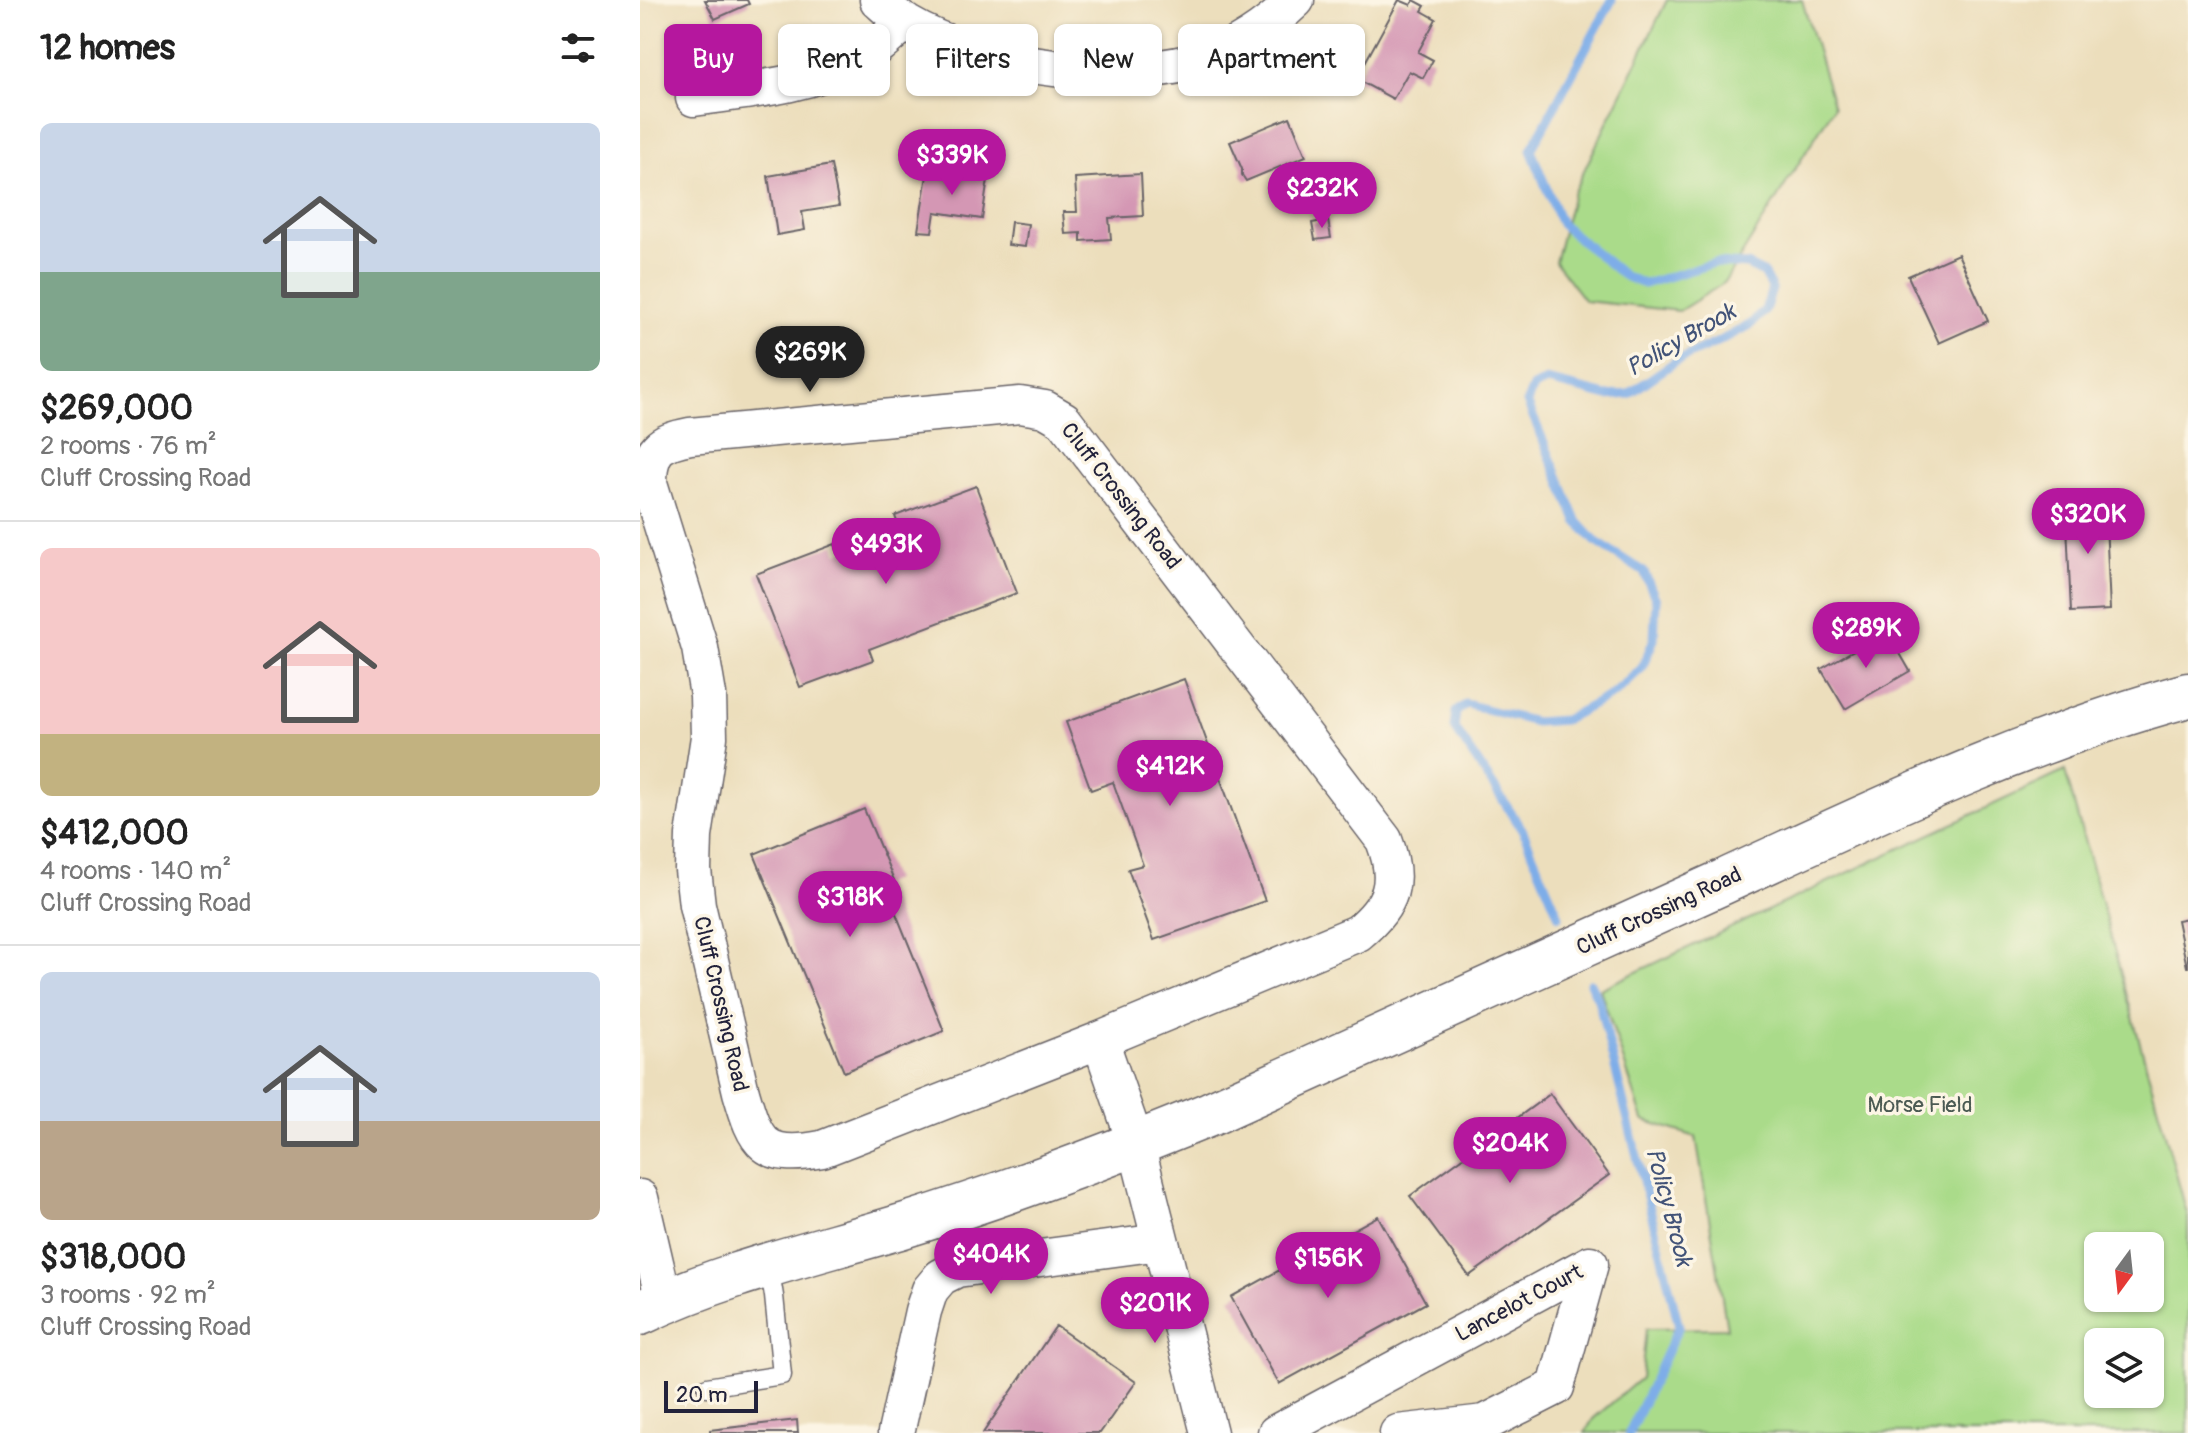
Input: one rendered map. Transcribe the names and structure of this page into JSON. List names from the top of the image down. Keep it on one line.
{"streets":{"street":["Cluff Crossing Road","Lancelot Court"]},"water":["Policy Brook"],"parks":["Morse Field"],"scale_bar":"20 m","north":"bottom","page":{"heading":"12 homes","chip":["Buy","Rent","Filters","New","Apartment"],"list":[{"name":"$269,000","note":"2 rooms · 76 m² · Cluff Crossing Road"},{"name":"$412,000","note":"4 rooms · 140 m² · Cluff Crossing Road"},{"name":"$318,000","note":"3 rooms · 92 m² · Cluff Crossing Road"}],"price":["$339K","$232K","$269K","$320K","$493K","$289K","$412K","$318K","$204K","$404K","$156K","$201K"],"scale":"20 m"}}
